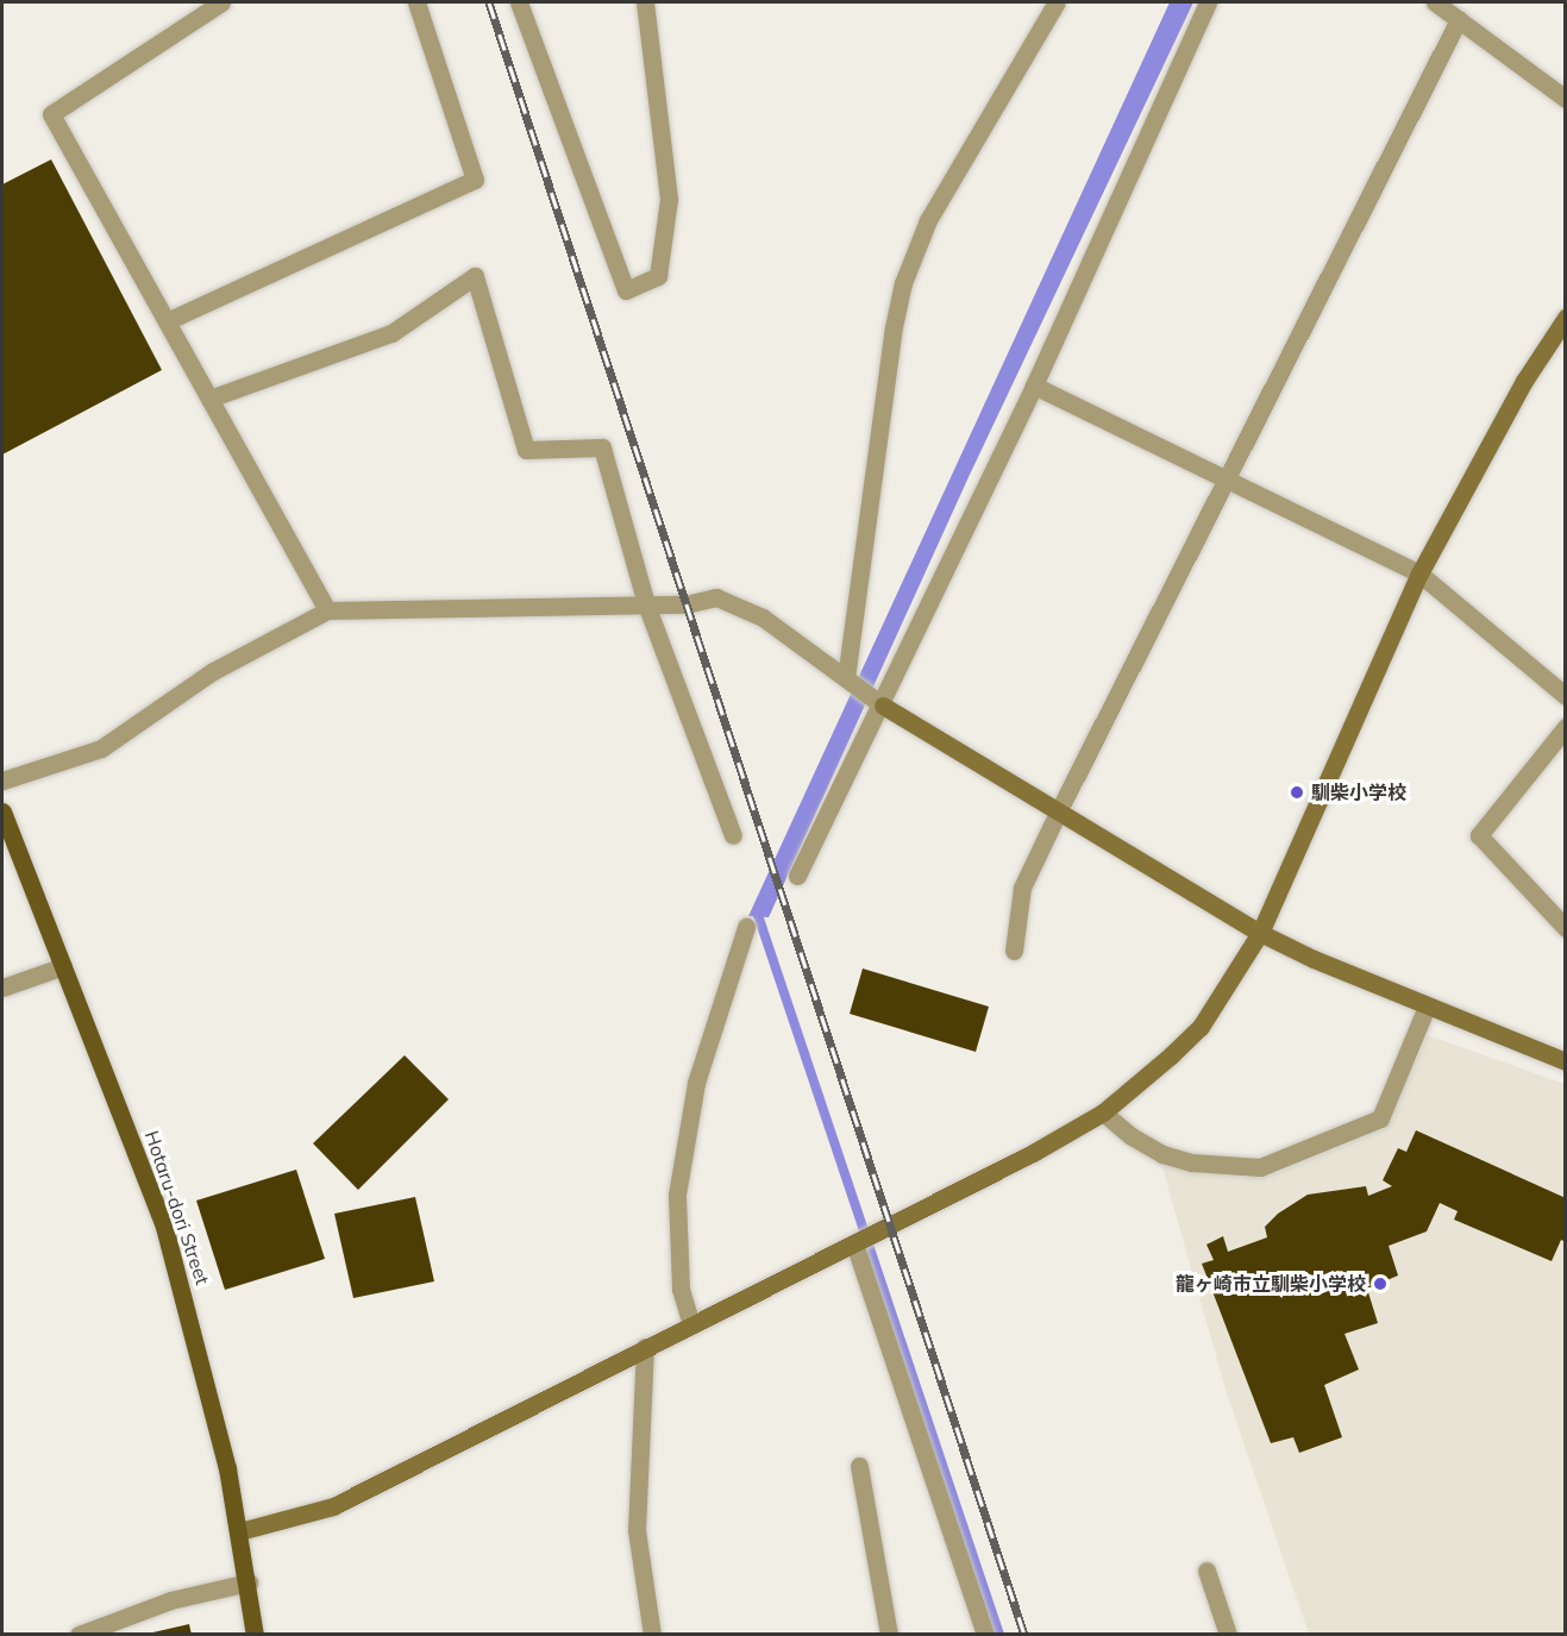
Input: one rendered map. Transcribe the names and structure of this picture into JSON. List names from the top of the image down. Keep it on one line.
{"streets":{"main road":["Hotaru-dori Street"]},"places":["馴柴小学校","龍ヶ崎市立馴柴小学校"]}
